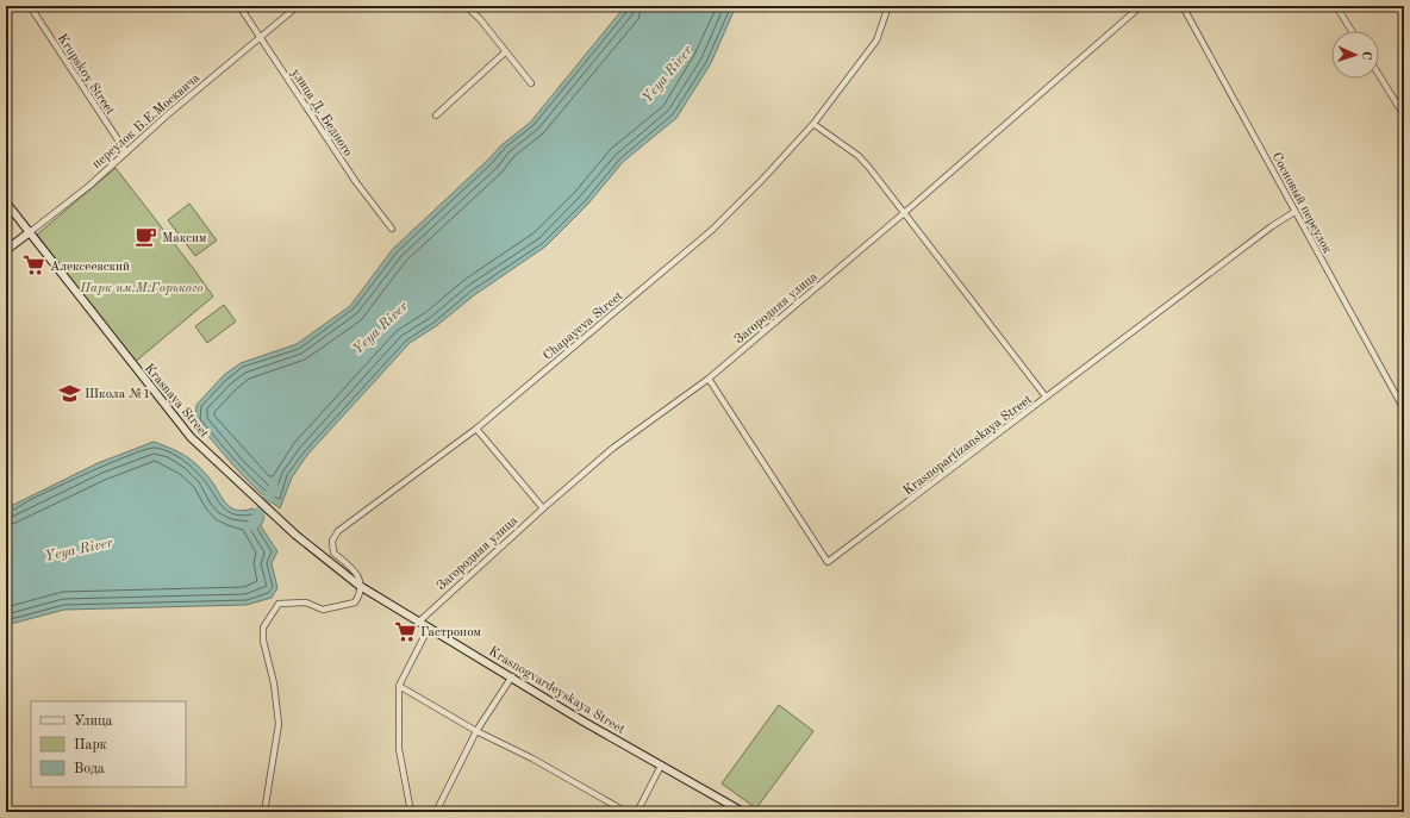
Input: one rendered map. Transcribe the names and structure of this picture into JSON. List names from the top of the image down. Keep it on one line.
{"streets":{"street":["Krupskoy Street","улица Д. Бедного","переулок Б.Е.Москвича","Сосновый переулок","Загородняя улица","Chapayeva Street","Krasnaya Street","Krasnopartizanskaya Street","Krasnogvardeyskaya Street"]},"crossings":[["Krupskoy Street","переулок Б.Е.Москвича"],["улица Д. Бедного","переулок Б.Е.Москвича"],["переулок Б.Е.Москвича","Krasnaya Street"],["Сосновый переулок","Krasnopartizanskaya Street"],["Загородняя улица","Krasnopartizanskaya Street"],["Загородняя улица","Krasnogvardeyskaya Street"],["Chapayeva Street","Krasnaya Street"],["Chapayeva Street","Krasnogvardeyskaya Street"],["Krasnaya Street","Krasnogvardeyskaya Street"]],"water":["Yeya River"],"parks":["Парк им.М.Горького"],"places":{"cafe":["Максим"],"supermarket":["Алексеевский","Гастроном"],"school or university":["Школа №1"]},"legend":["Улица","Парк","Вода"],"north":"right"}
